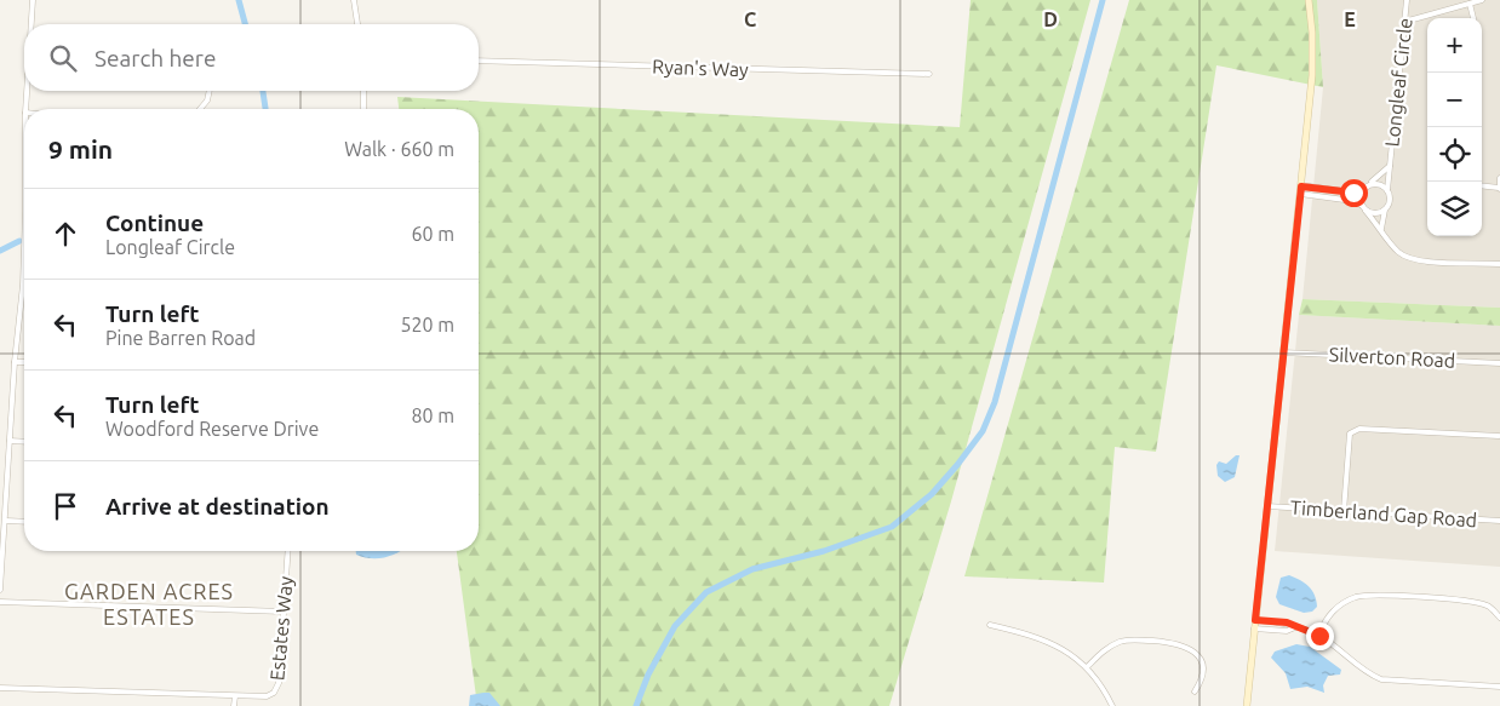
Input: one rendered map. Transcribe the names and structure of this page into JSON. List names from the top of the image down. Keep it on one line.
{"streets":{"street":["Ryan's Way","Longleaf Circle","Silverton Road","Timberland Gap Road","Estates Way"]},"districts":["GARDEN ACRES ESTATES"],"page":{"map_buttons":["+","−"],"search":"Search here","heading":["9 min","Walk · 660 m"],"list":[["Continue","Longleaf Circle","60 m"],["Turn left","Pine Barren Road","520 m"],["Turn left","Woodford Reserve Drive","80 m"],"Arrive at destination"]},"grid":{"columns":["C","D","E"]}}
